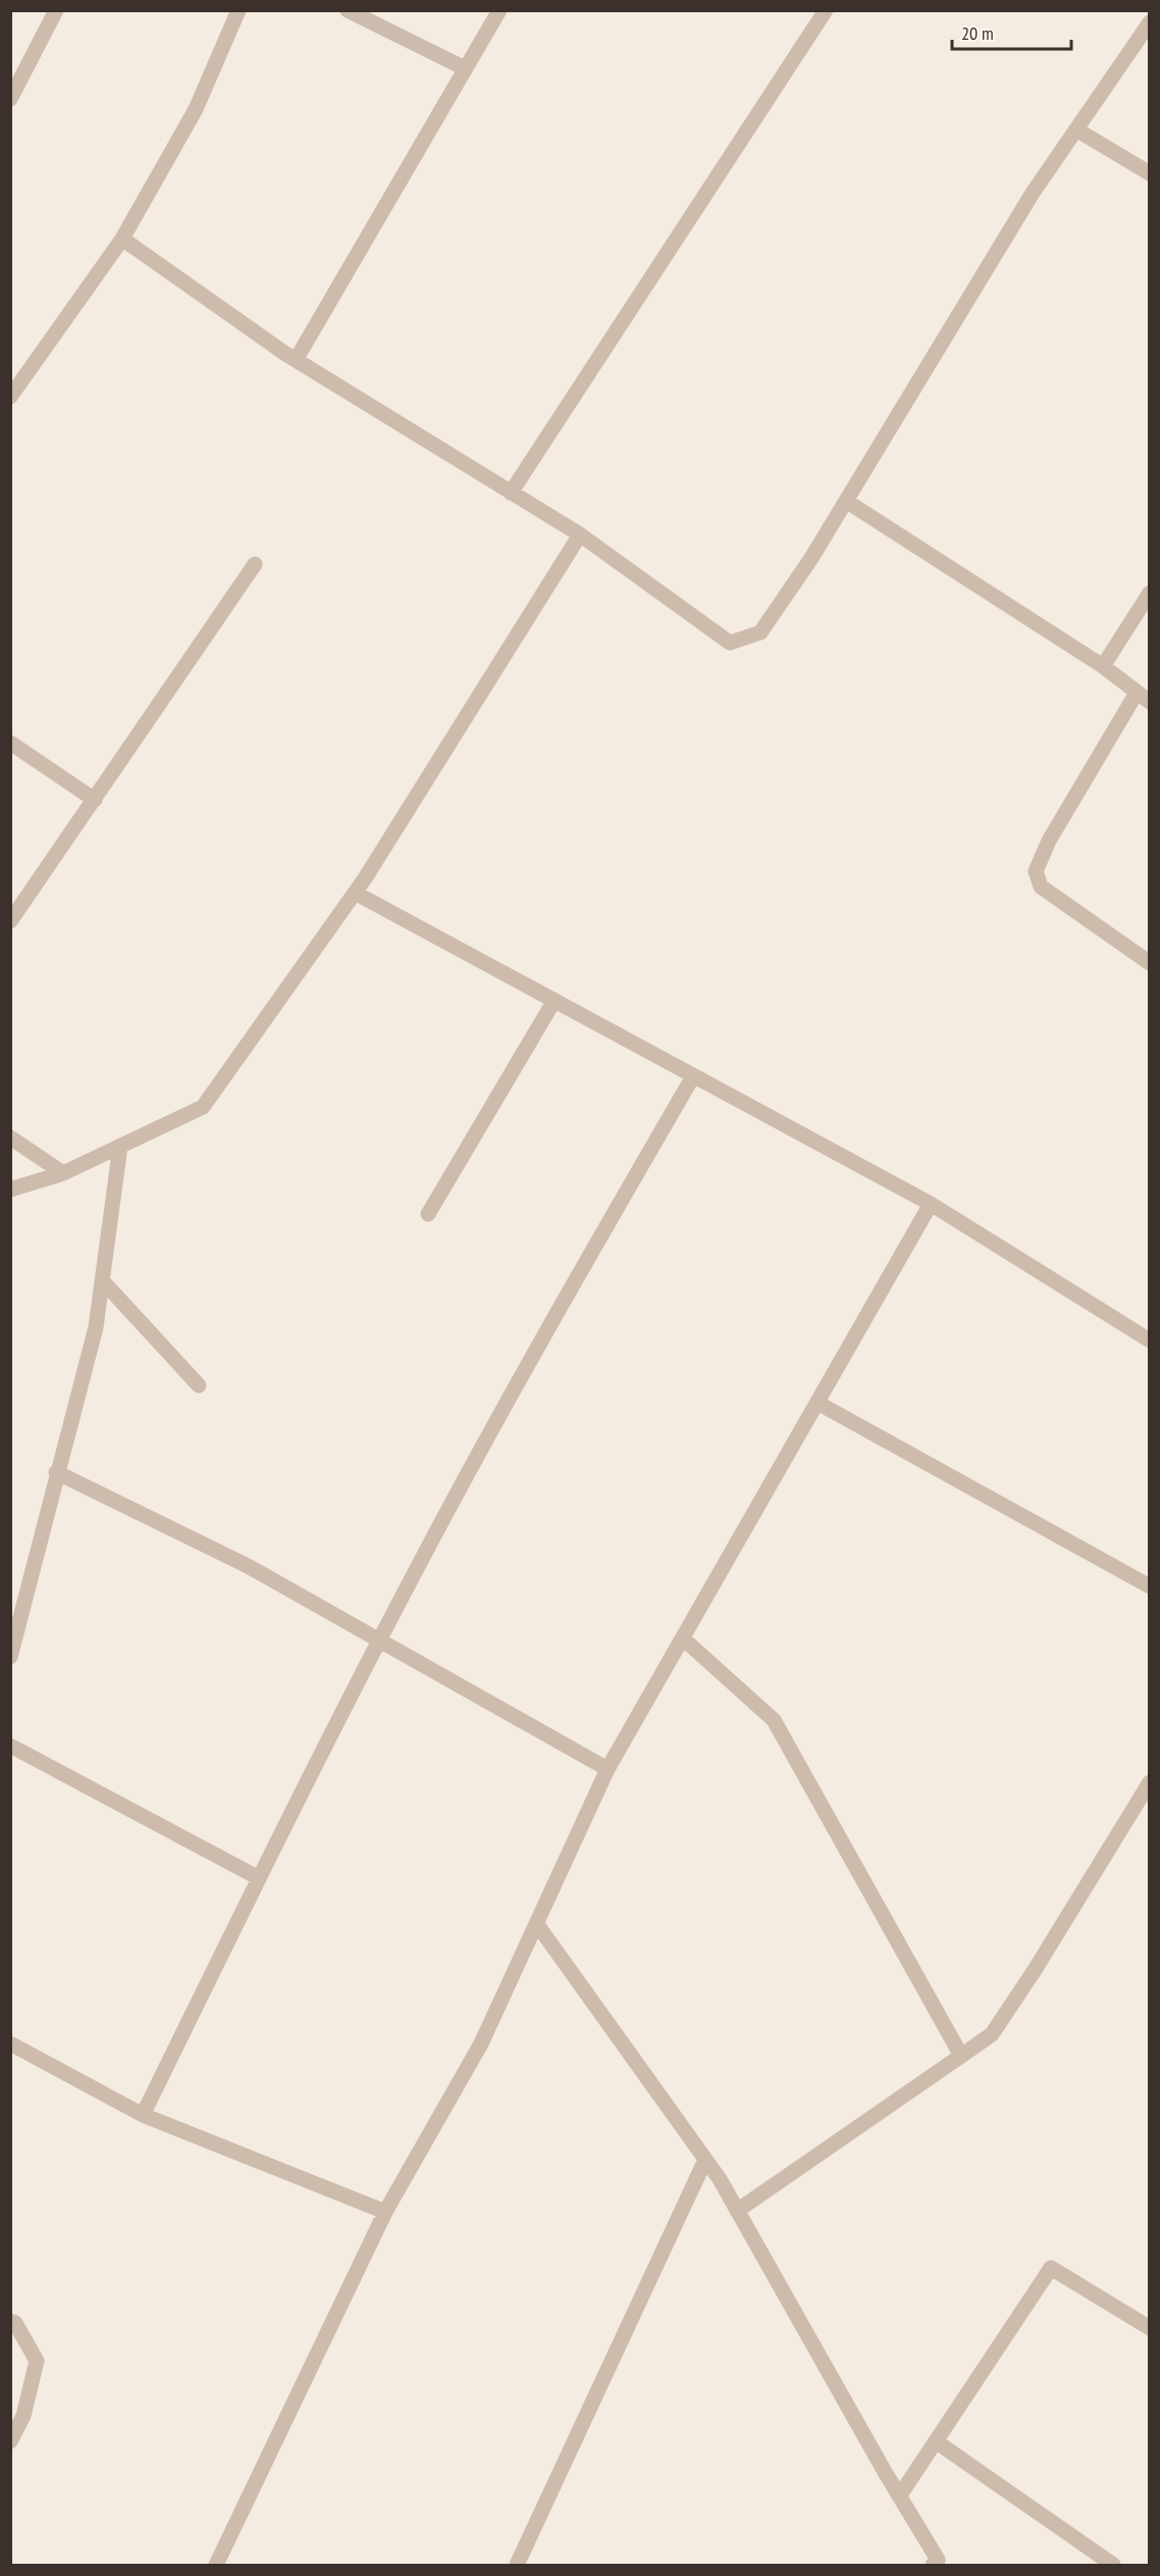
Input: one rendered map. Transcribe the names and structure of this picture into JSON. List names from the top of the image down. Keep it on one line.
{"scale_bar":"20 m"}
